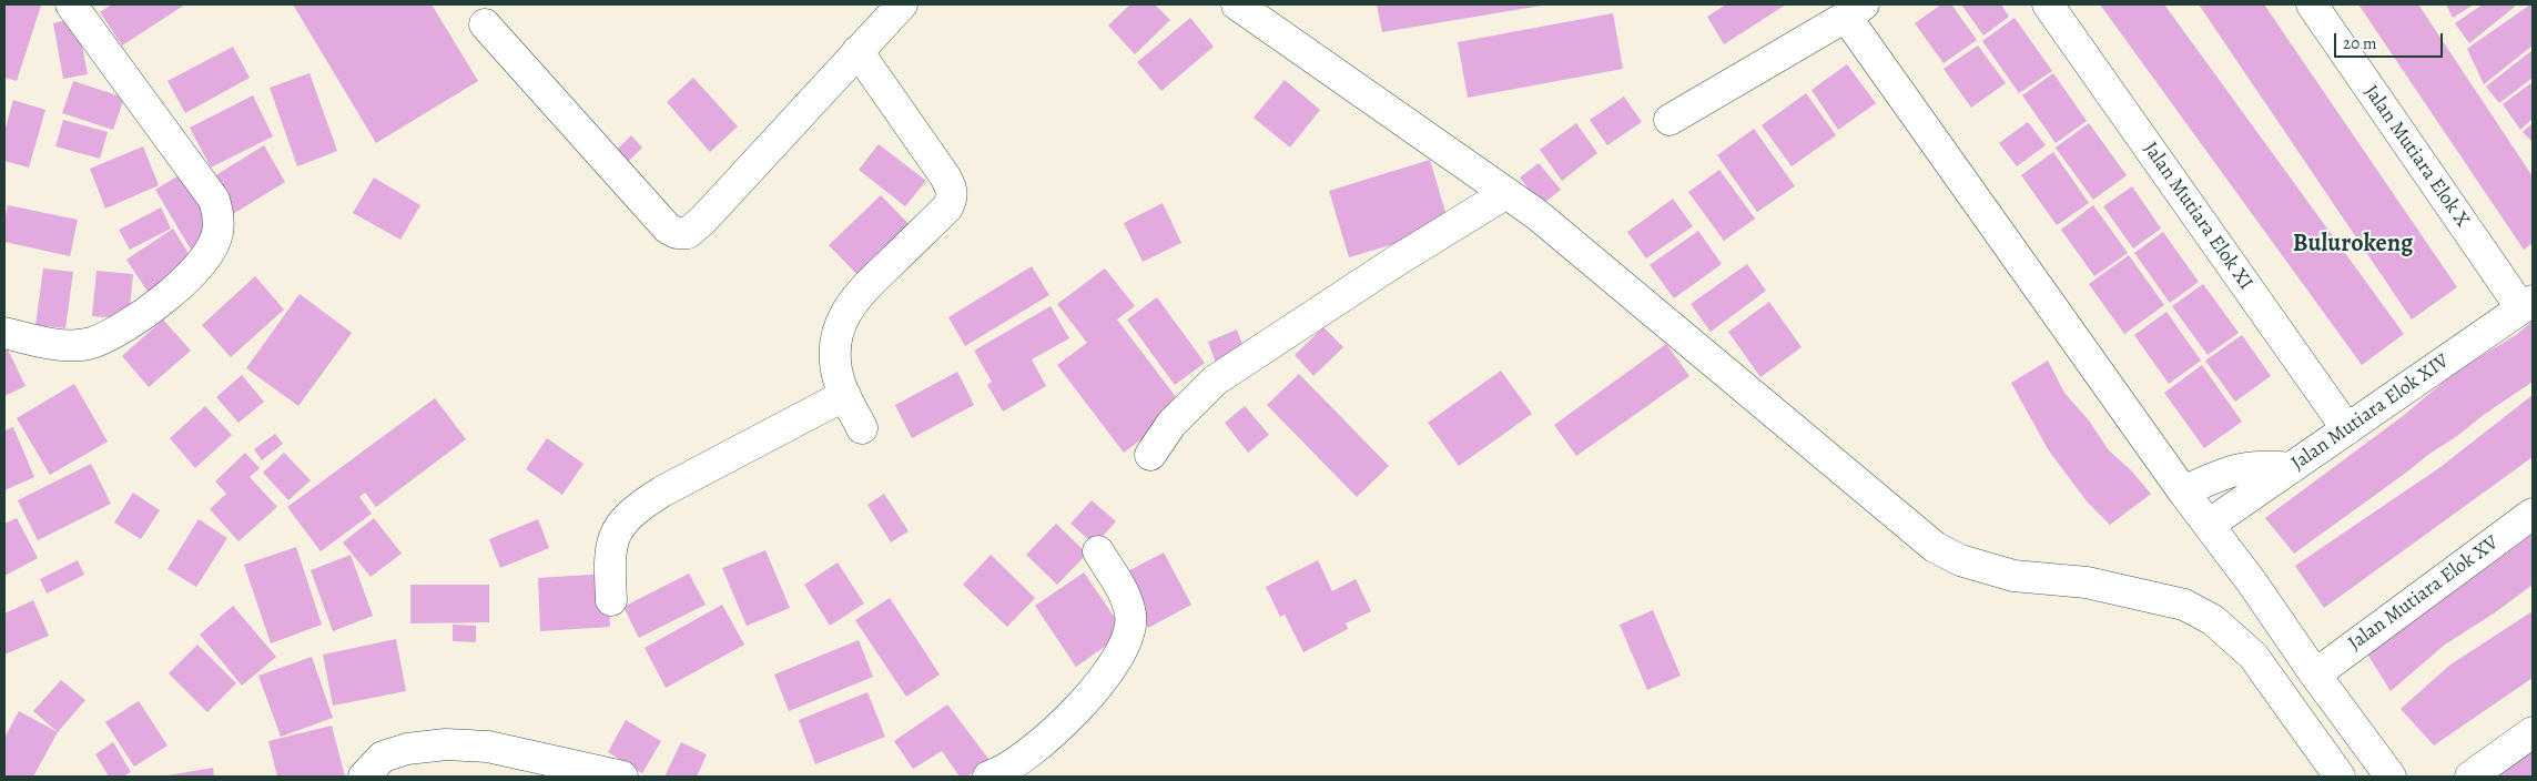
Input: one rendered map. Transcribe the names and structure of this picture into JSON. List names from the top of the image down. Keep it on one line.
{"streets":{"street":["Jalan Mutiara Elok X","Jalan Mutiara Elok XI","Jalan Mutiara Elok XIV","Jalan Mutiara Elok XV"]},"crossings":[["Jalan Mutiara Elok X","Jalan Mutiara Elok XIV"],["Jalan Mutiara Elok XI","Jalan Mutiara Elok XIV"]],"districts":["Bulurokeng"],"scale_bar":"20 m"}
